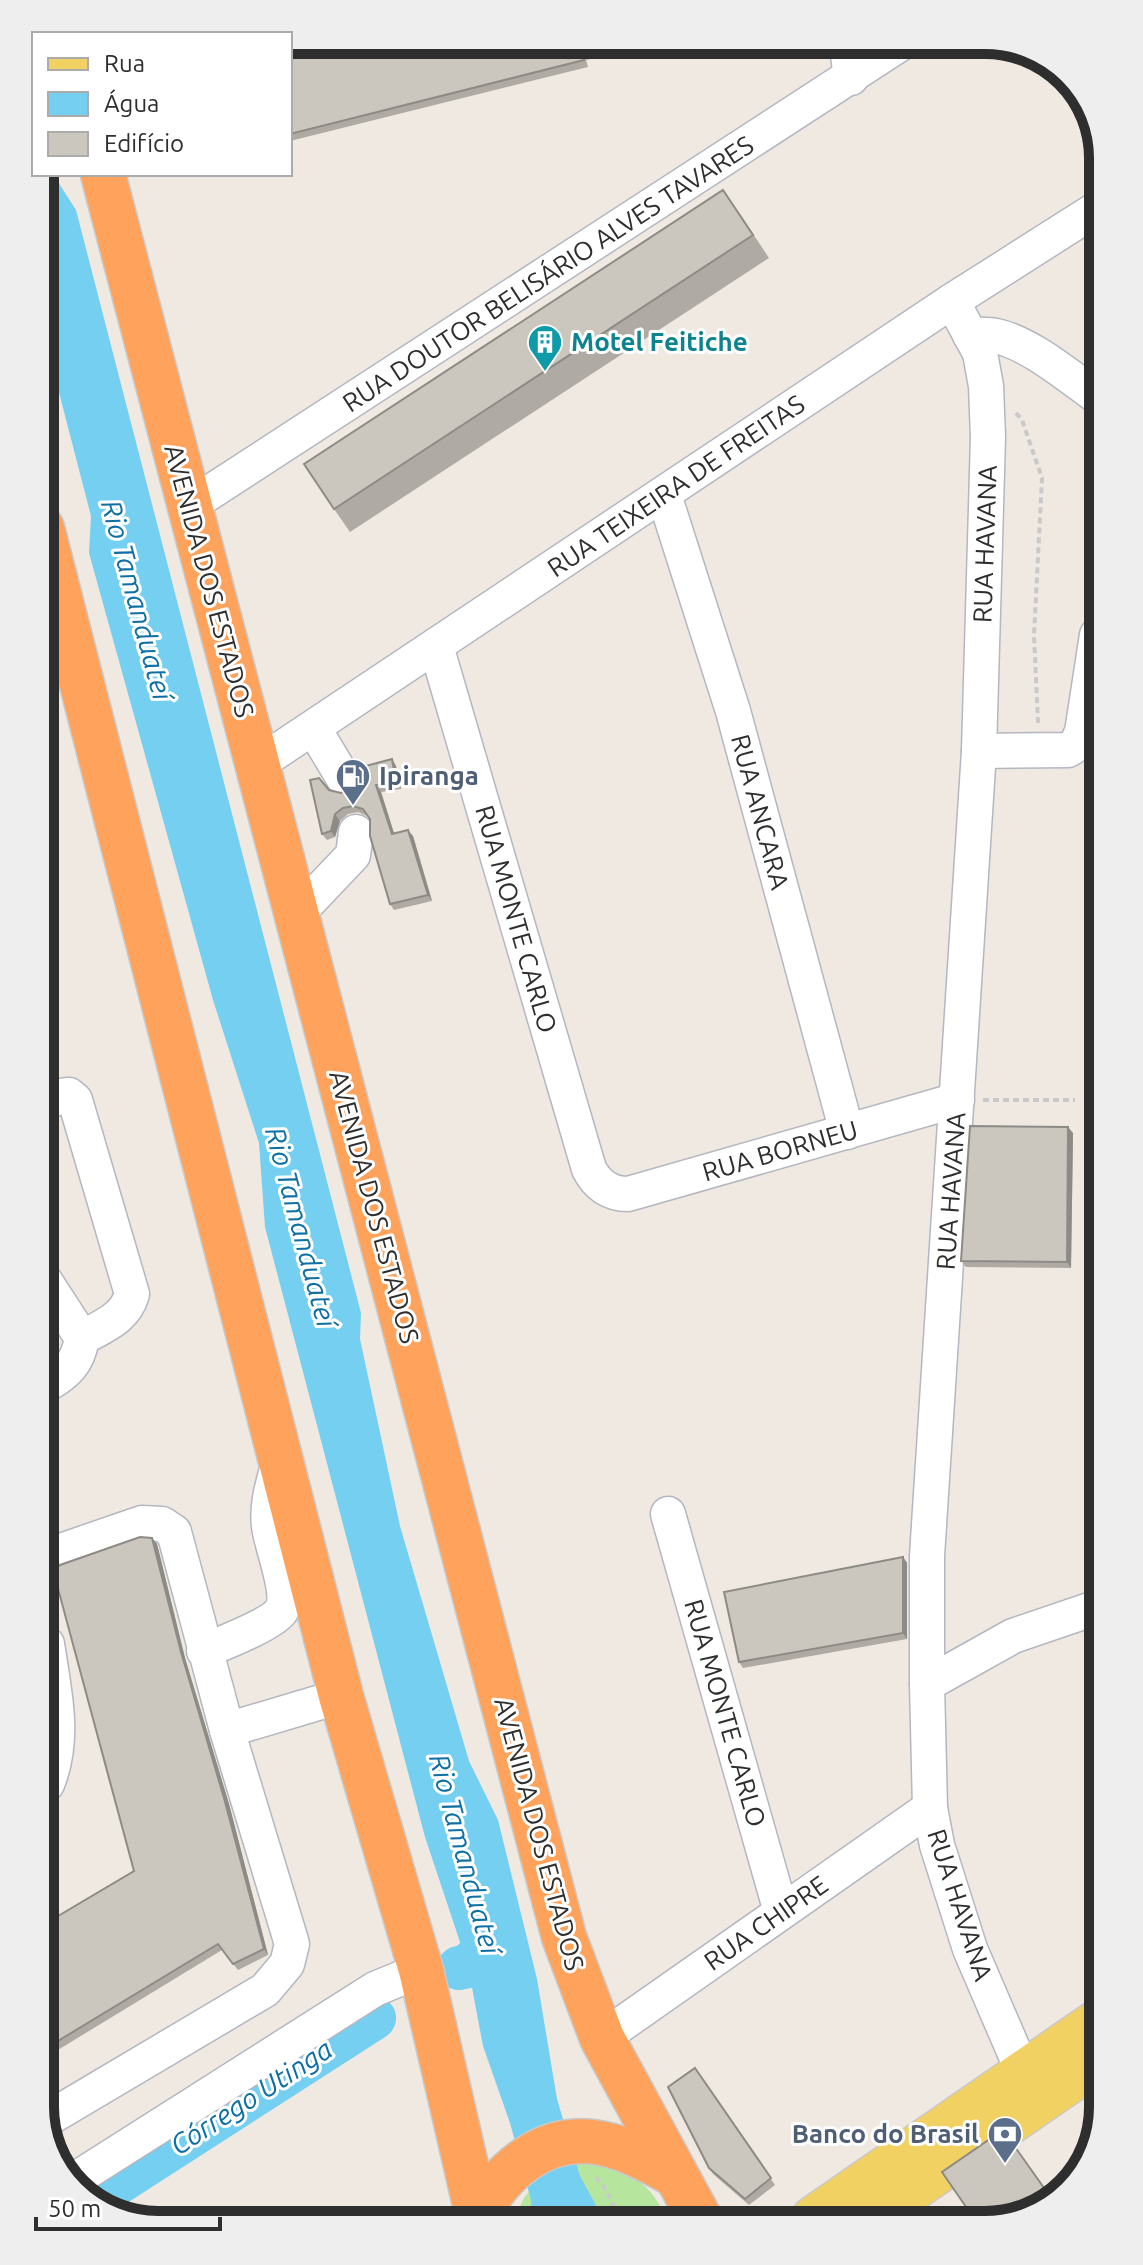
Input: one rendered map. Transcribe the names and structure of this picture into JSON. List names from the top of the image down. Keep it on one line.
{"streets":{"highway":["AVENIDA DOS ESTADOS"],"street":["RUA DOUTOR BELISÁRIO ALVES TAVARES","RUA TEIXEIRA DE FREITAS","RUA HAVANA","RUA ANCARA","RUA MONTE CARLO","RUA BORNEU","RUA CHIPRE"]},"crossings":[["RUA DOUTOR BELISÁRIO ALVES TAVARES","AVENIDA DOS ESTADOS"],["RUA TEIXEIRA DE FREITAS","RUA HAVANA"],["RUA TEIXEIRA DE FREITAS","AVENIDA DOS ESTADOS"],["RUA TEIXEIRA DE FREITAS","RUA ANCARA"],["RUA TEIXEIRA DE FREITAS","RUA MONTE CARLO"],["RUA HAVANA","RUA BORNEU"],["RUA HAVANA","RUA CHIPRE"],["AVENIDA DOS ESTADOS","RUA CHIPRE"],["RUA ANCARA","RUA BORNEU"],["RUA MONTE CARLO","RUA BORNEU"],["RUA MONTE CARLO","RUA CHIPRE"]],"water":["Rio Tamanduateí","Córrego Utinga"],"places":{"building":["Motel Feitiche"],"fuel station":["Ipiranga"],"bank":["Banco do Brasil"]},"legend":["Rua","Água","Edifício"],"scale_bar":"50 m"}
